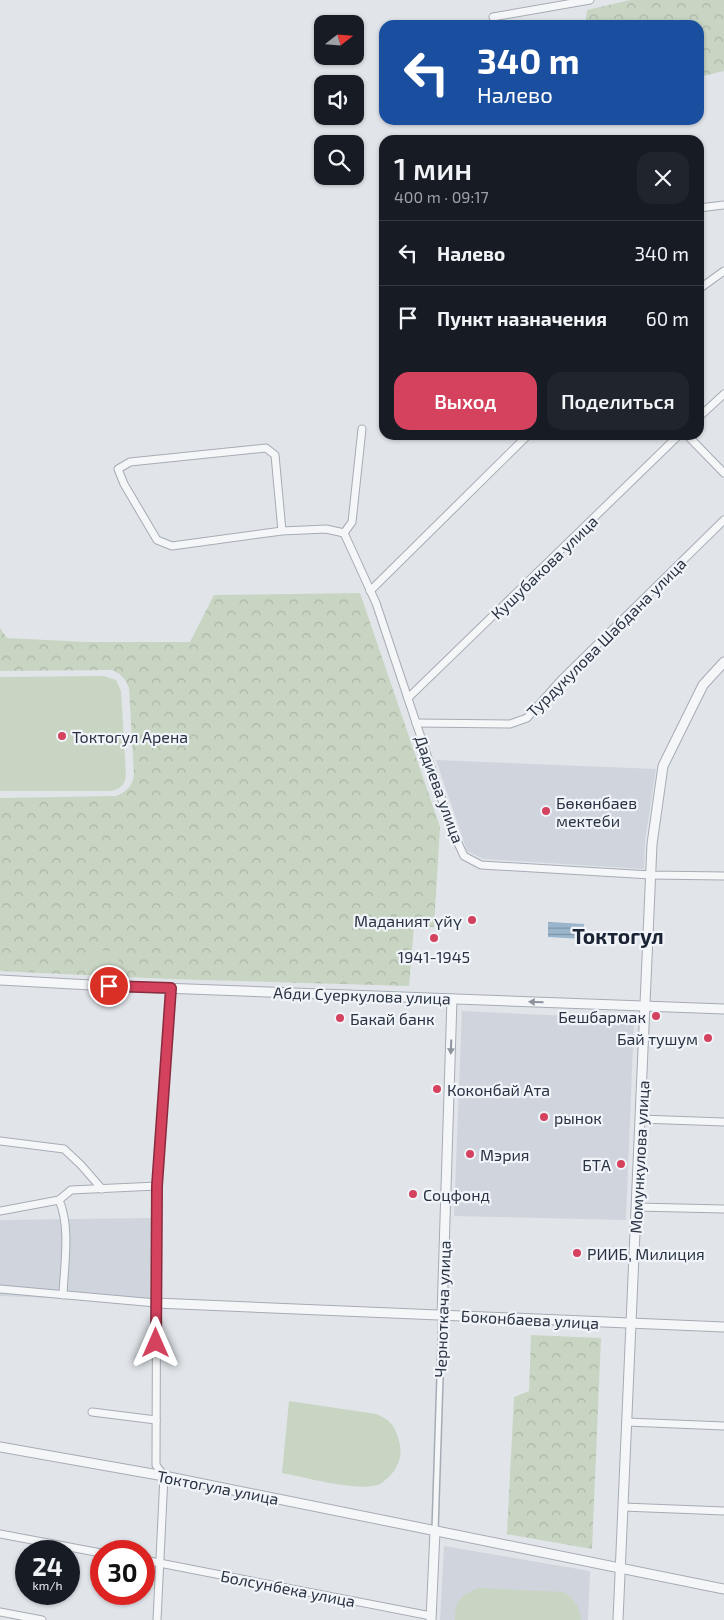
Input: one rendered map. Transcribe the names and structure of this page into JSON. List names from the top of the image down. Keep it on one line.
{"streets":{"street":["Кушубакова улица","Турдукулова Шабдана улица","Дадиева улица","Абди Суеркулова улица","Момункулова улица","Черноткача улица","Боконбаева улица","Токтогула улица","Болсунбека улица"]},"crossings":[["Кушубакова улица","Дадиева улица"],["Турдукулова Шабдана улица","Дадиева улица"],["Дадиева улица","Момункулова улица"],["Абди Суеркулова улица","Момункулова улица"],["Абди Суеркулова улица","Черноткача улица"],["Момункулова улица","Боконбаева улица"],["Момункулова улица","Токтогула улица"],["Черноткача улица","Боконбаева улица"],["Черноткача улица","Токтогула улица"],["Черноткача улица","Болсунбека улица"]],"one_way":["Черноткача улица"],"districts":["Токтогул"],"places":["Токтогул Арена","Бөкөнбаев мектеби","Маданият үйү","1941-1945","Бешбармак","Бакай банк","Бай тушум","Коконбай Ата","рынок","Мэрия","БТА","Соцфонд","РИИБ, Милиция"],"north":"right","page":{"turn":["340 m","Налево"],"heading":["1 мин","400 m · 09:17"],"list":[{"name":"Налево","value":"340 m"},{"name":"Пункт назначения","value":"60 m"}],"buttons":["Выход","Поделиться"],"speed":"24 km/h","limit":"30"}}
